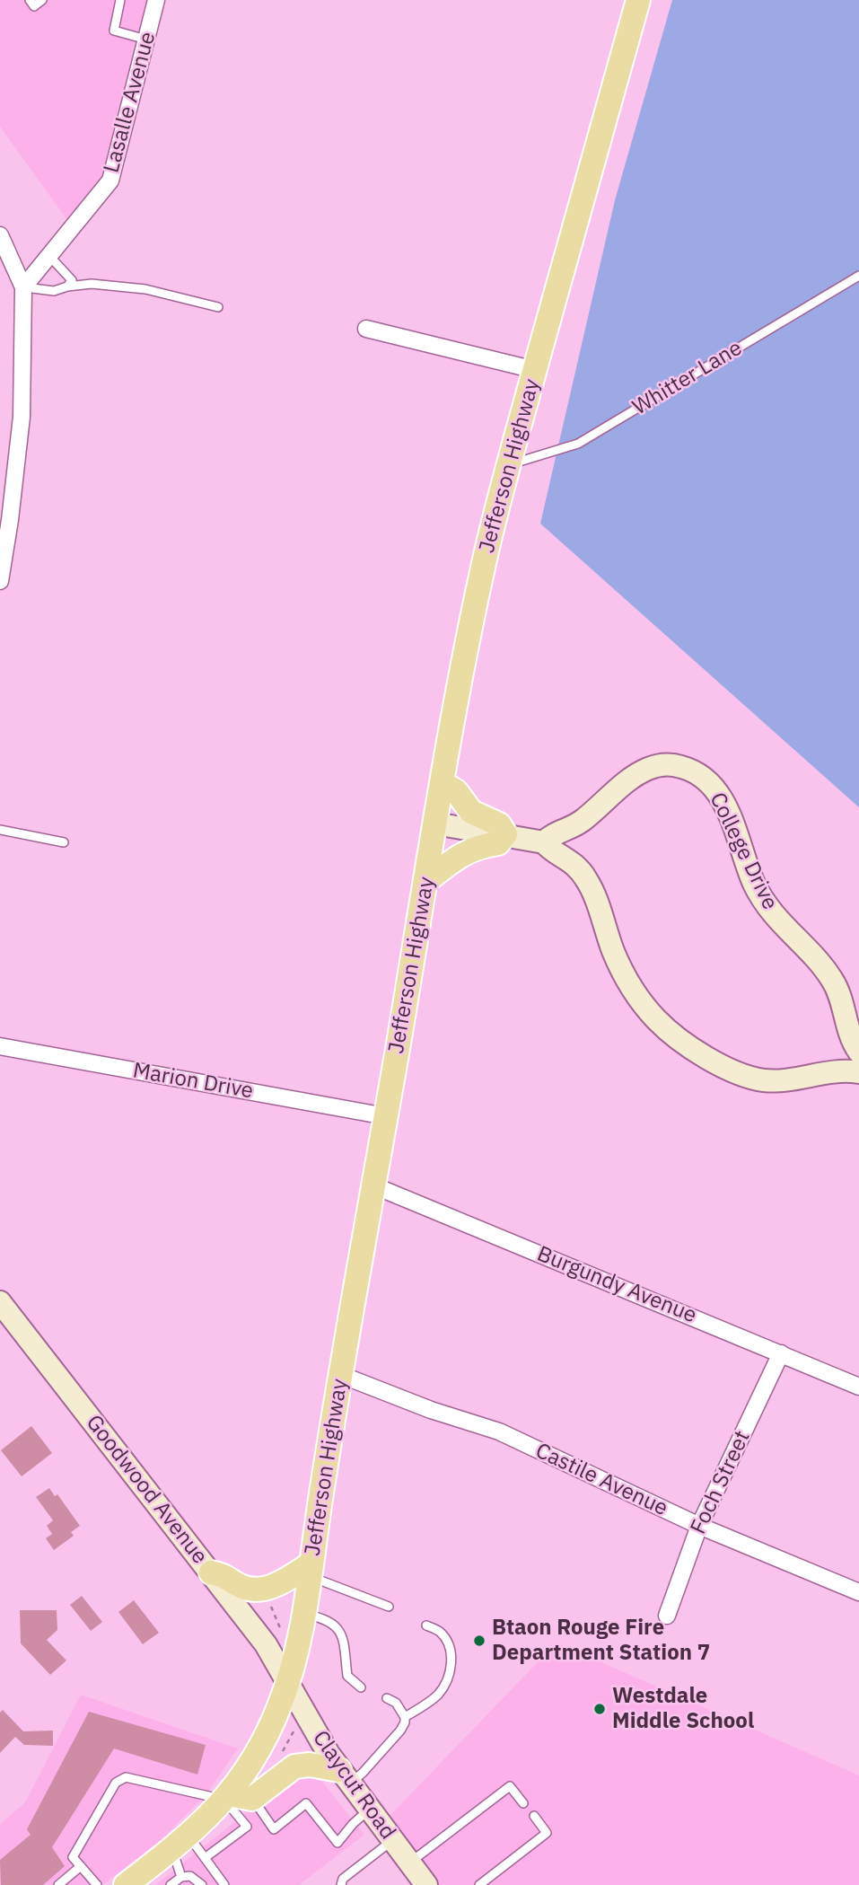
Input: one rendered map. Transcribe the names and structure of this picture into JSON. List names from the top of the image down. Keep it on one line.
{"streets":{"main road":["Jefferson Highway"],"street":["Lasalle Avenue","College Drive","Marion Drive","Burgundy Avenue","Castile Avenue","Foch Street","Goodwood Avenue","Claycut Road"],"lane":["Whitter Lane"]},"crossings":[["Whitter Lane","Jefferson Highway"],["Jefferson Highway","Marion Drive"],["Jefferson Highway","Burgundy Avenue"],["Jefferson Highway","Castile Avenue"],["Jefferson Highway","Goodwood Avenue"],["Jefferson Highway","Claycut Road"],["Burgundy Avenue","Foch Street"],["Castile Avenue","Foch Street"],["Goodwood Avenue","Claycut Road"]],"places":["Btaon Rouge Fire Department Station 7","Westdale Middle School"]}
